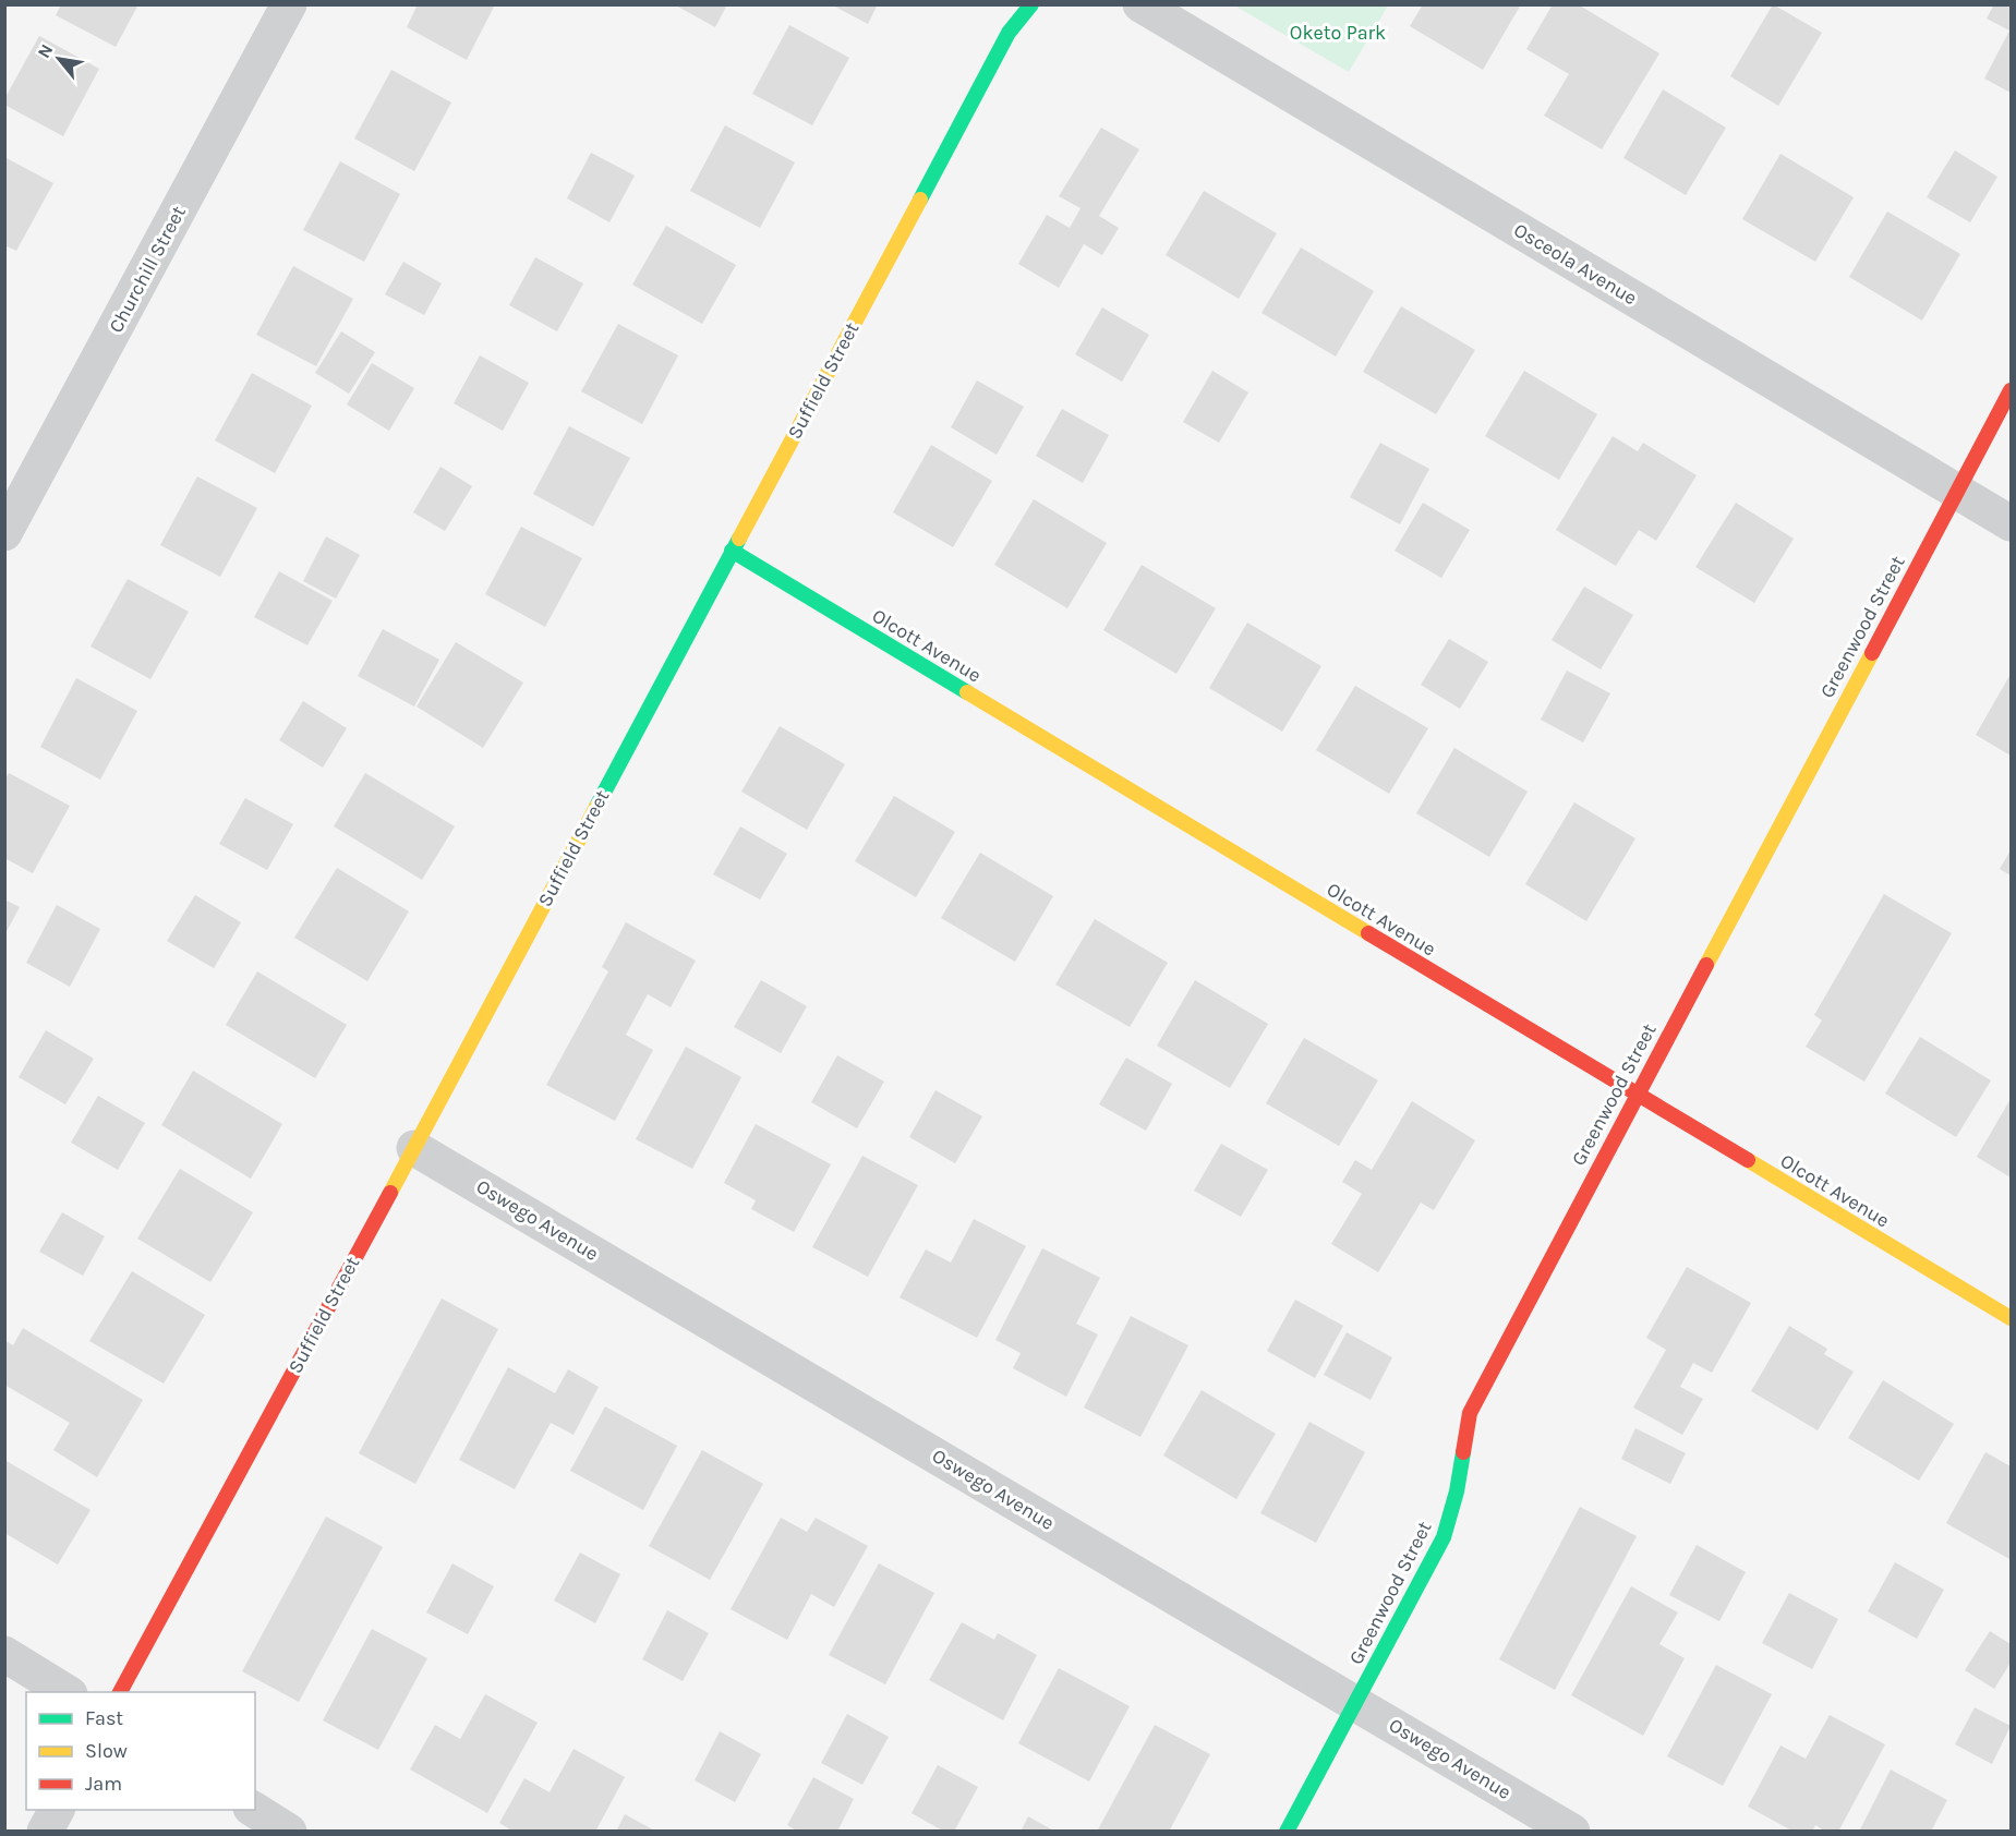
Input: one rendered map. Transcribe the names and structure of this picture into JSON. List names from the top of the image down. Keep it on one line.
{"streets":{"street":["Osceola Avenue","Churchill Street","Suffield Street","Greenwood Street","Olcott Avenue","Oswego Avenue"]},"crossings":[["Osceola Avenue","Greenwood Street"],["Suffield Street","Olcott Avenue"],["Suffield Street","Oswego Avenue"],["Greenwood Street","Olcott Avenue"],["Greenwood Street","Oswego Avenue"]],"parks":["Oketo Park"],"legend":["Fast","Slow","Jam"],"north":"top left"}
